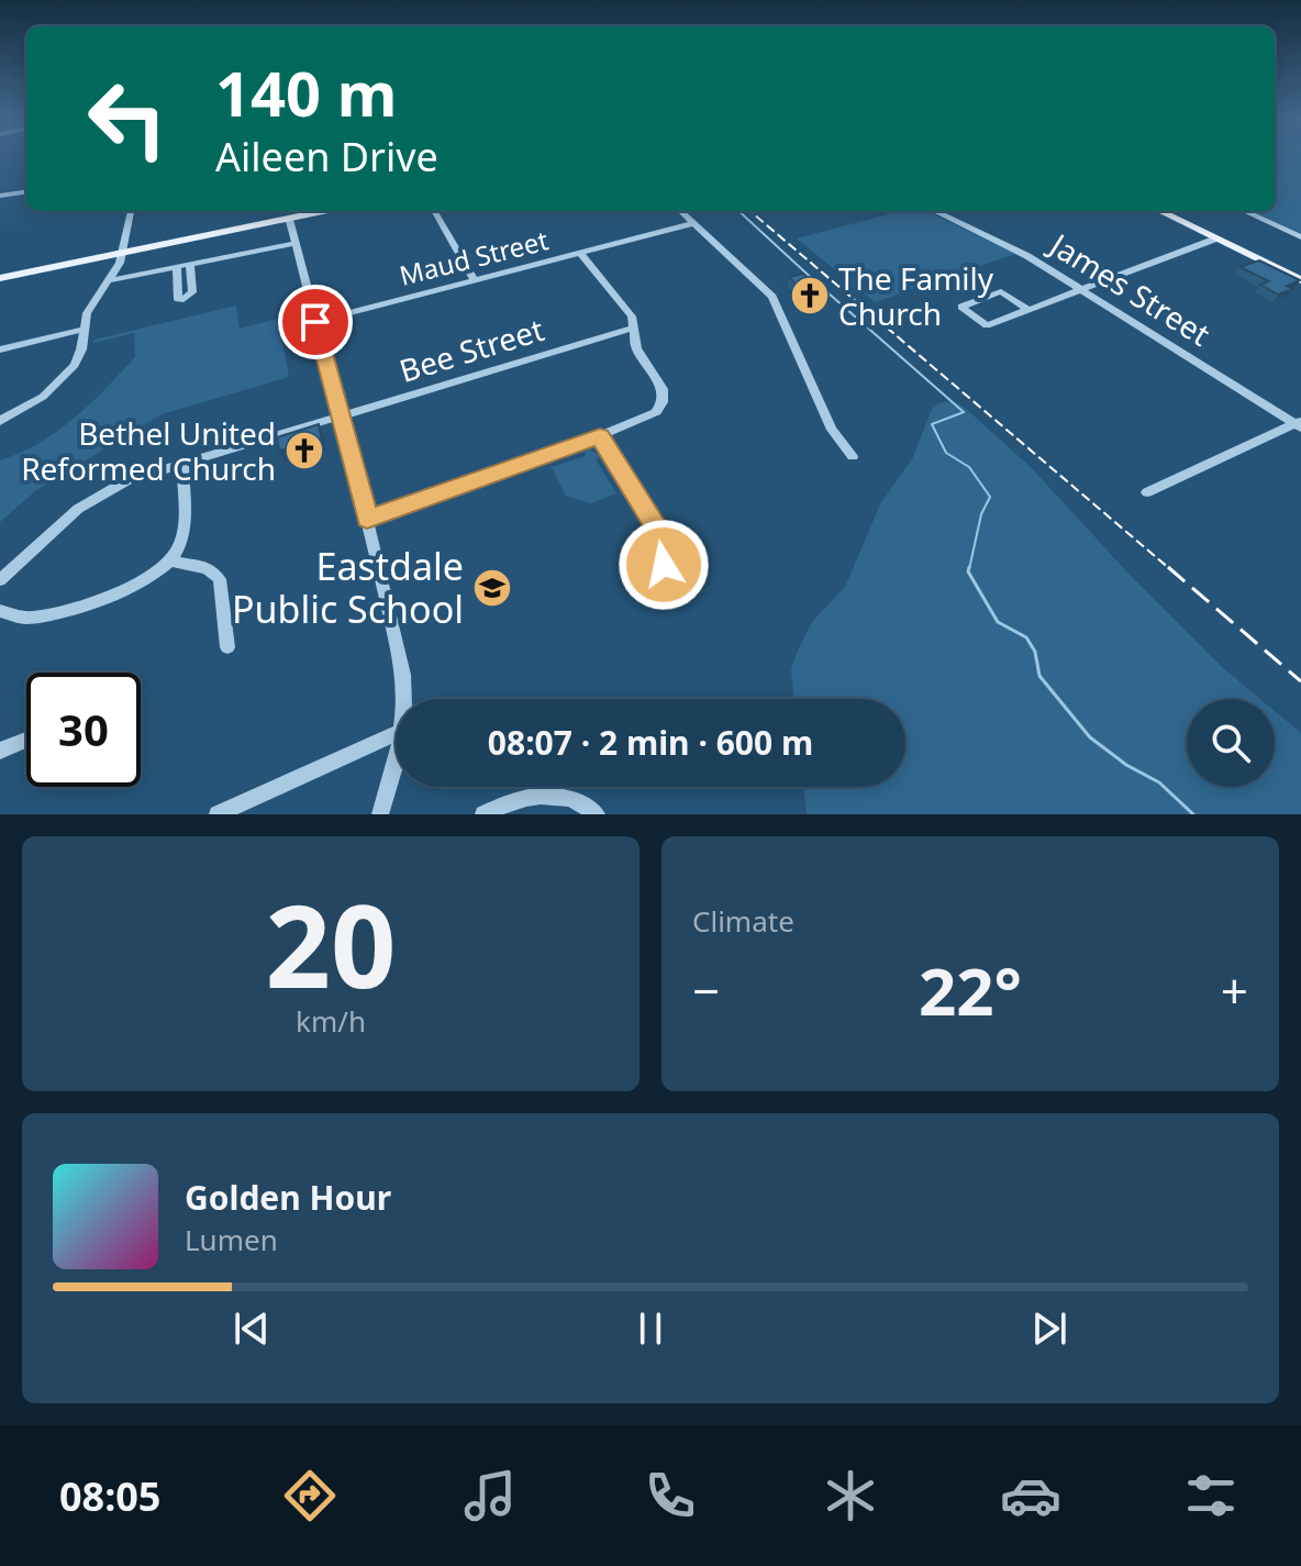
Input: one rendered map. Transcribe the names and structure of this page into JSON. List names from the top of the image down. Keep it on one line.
{"streets":{"street":["Maud Street","James Street","Bee Street"]},"places":{"church":["The Family Church","Bethel United Reformed Church"],"school or university":["Eastdale Public School"]},"page":{"turn":["140 m","Aileen Drive"],"limit":"30","trip":"08:07 · 2 min · 600 m","tile":[["20","km/h"],"Climate"],"heat":["−","22°","+"],"song":["Golden Hour","Lumen"],"tabs":"08:05"}}
